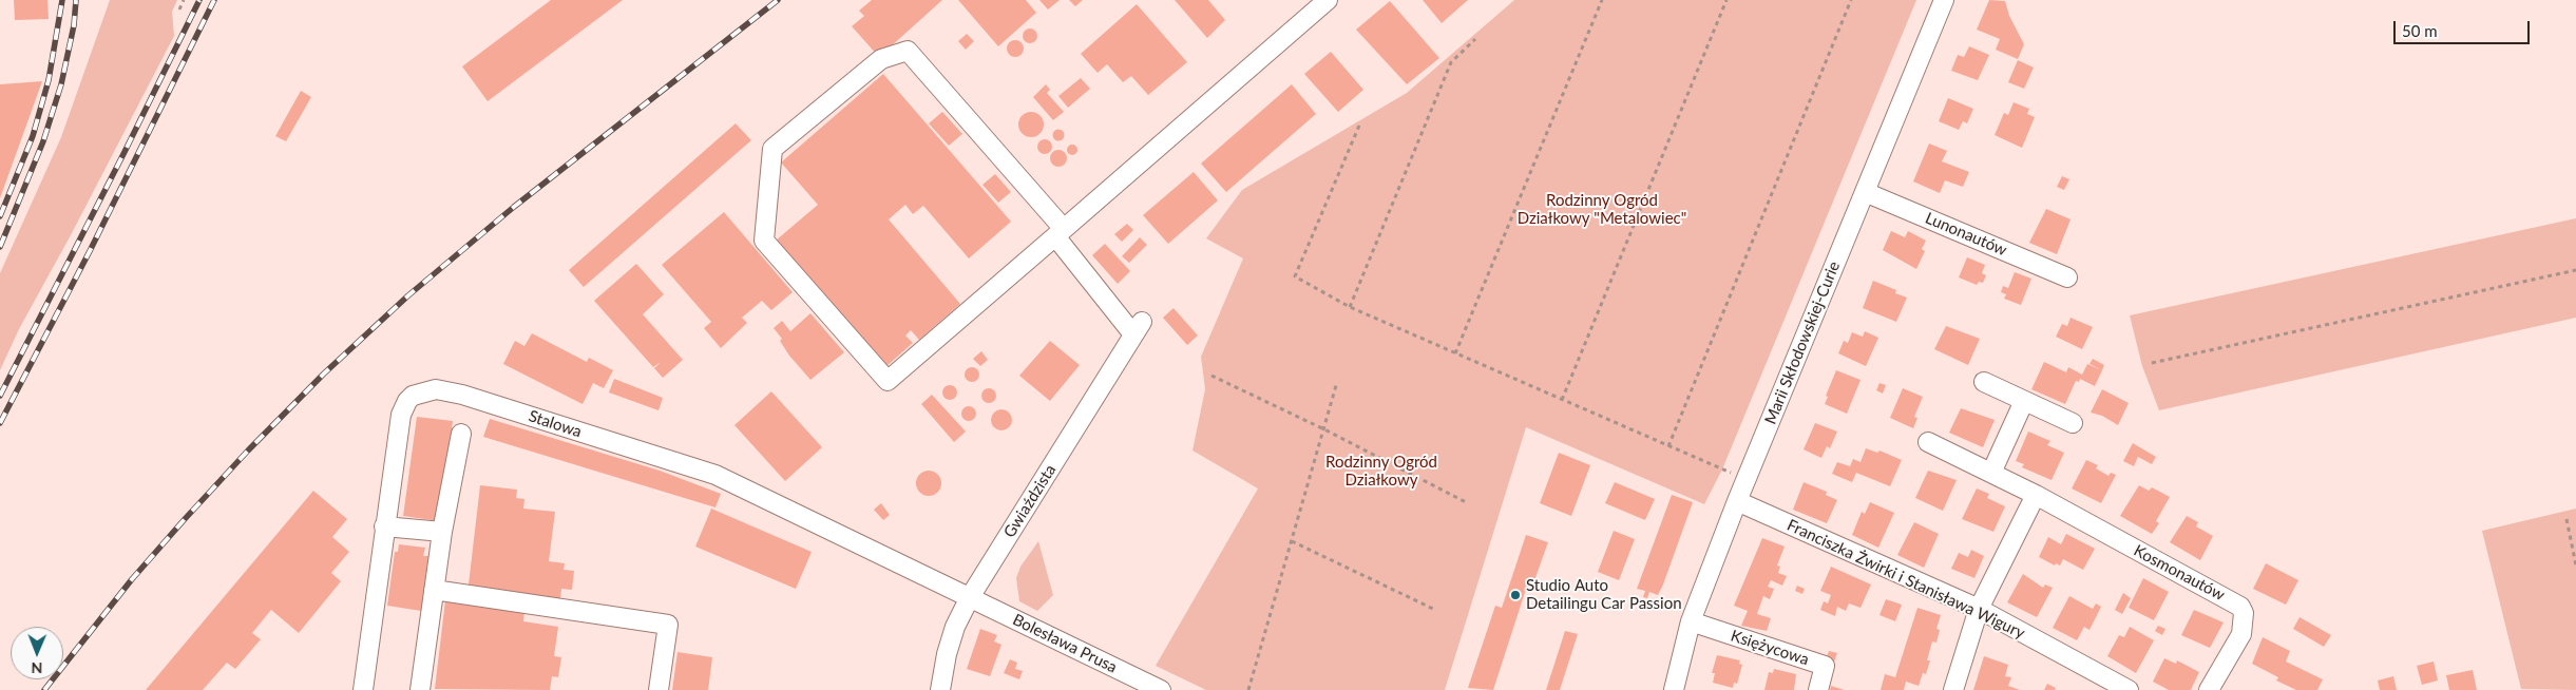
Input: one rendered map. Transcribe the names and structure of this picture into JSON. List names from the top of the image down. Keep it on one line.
{"streets":{"street":["Lunonautów","Marii Skłodowskiej-Curie","Stalowa","Gwiaździsta","Kosmonautów","Franciszka Żwirki i Stanisława Wigury","Bolesława Prusa","Księżycowa"]},"crossings":[["Lunonautów","Marii Skłodowskiej-Curie"],["Marii Skłodowskiej-Curie","Franciszka Żwirki i Stanisława Wigury"],["Marii Skłodowskiej-Curie","Księżycowa"],["Stalowa","Gwiaździsta"],["Stalowa","Bolesława Prusa"],["Gwiaździsta","Bolesława Prusa"]],"parks":["Rodzinny Ogród Działkowy \"Metalowiec\"","Rodzinny Ogród Działkowy"],"places":["Studio Auto Detailingu Car Passion"],"scale_bar":"50 m","north":"bottom"}
